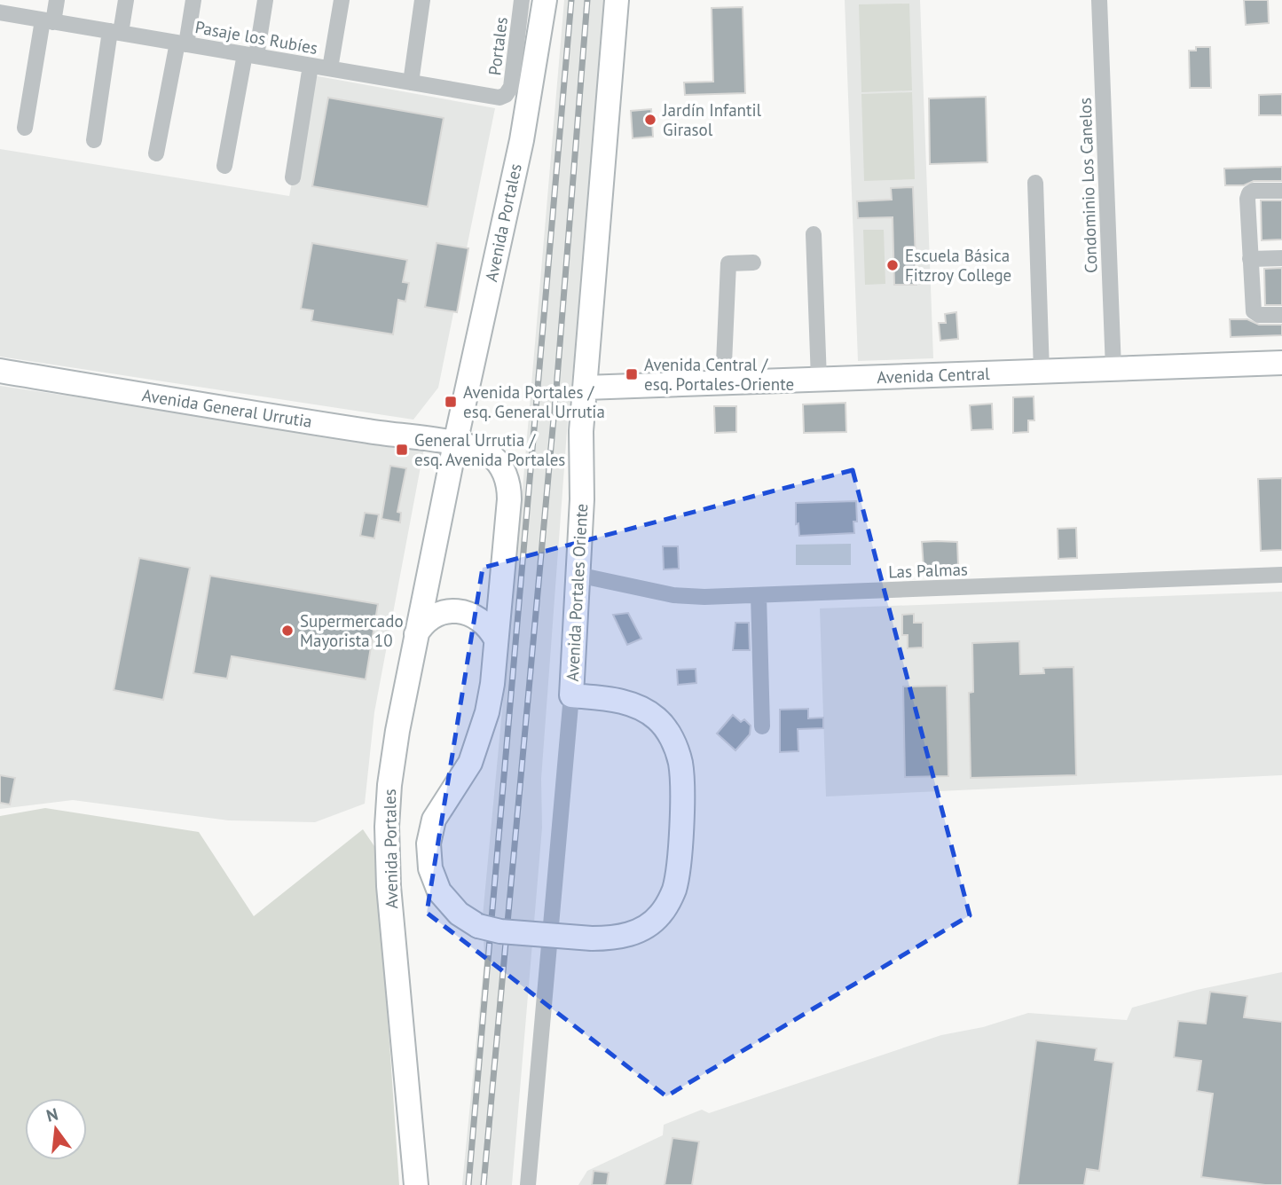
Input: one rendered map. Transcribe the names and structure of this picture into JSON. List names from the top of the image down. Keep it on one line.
{"streets":{"street":["Pasaje los Rubíes","Portales","Condominio Los Canelos","Avenida Portales","Avenida Central","Avenida General Urrutia","Las Palmas","Avenida Portales Oriente"]},"crossings":[["Pasaje los Rubíes","Portales"],["Condominio Los Canelos","Avenida Central"],["Avenida Portales","Avenida General Urrutia"],["Avenida Central","Avenida Portales Oriente"],["Las Palmas","Avenida Portales Oriente"]],"places":{"other":["Jardín Infantil Girasol","Escuela Básica Fitzroy College","Supermercado Mayorista 10"],"transit":["Avenida Central / esq. Portales-Oriente","Avenida Portales / esq. General Urrutia","General Urrutia / esq. Avenida Portales"]},"north":"top"}
